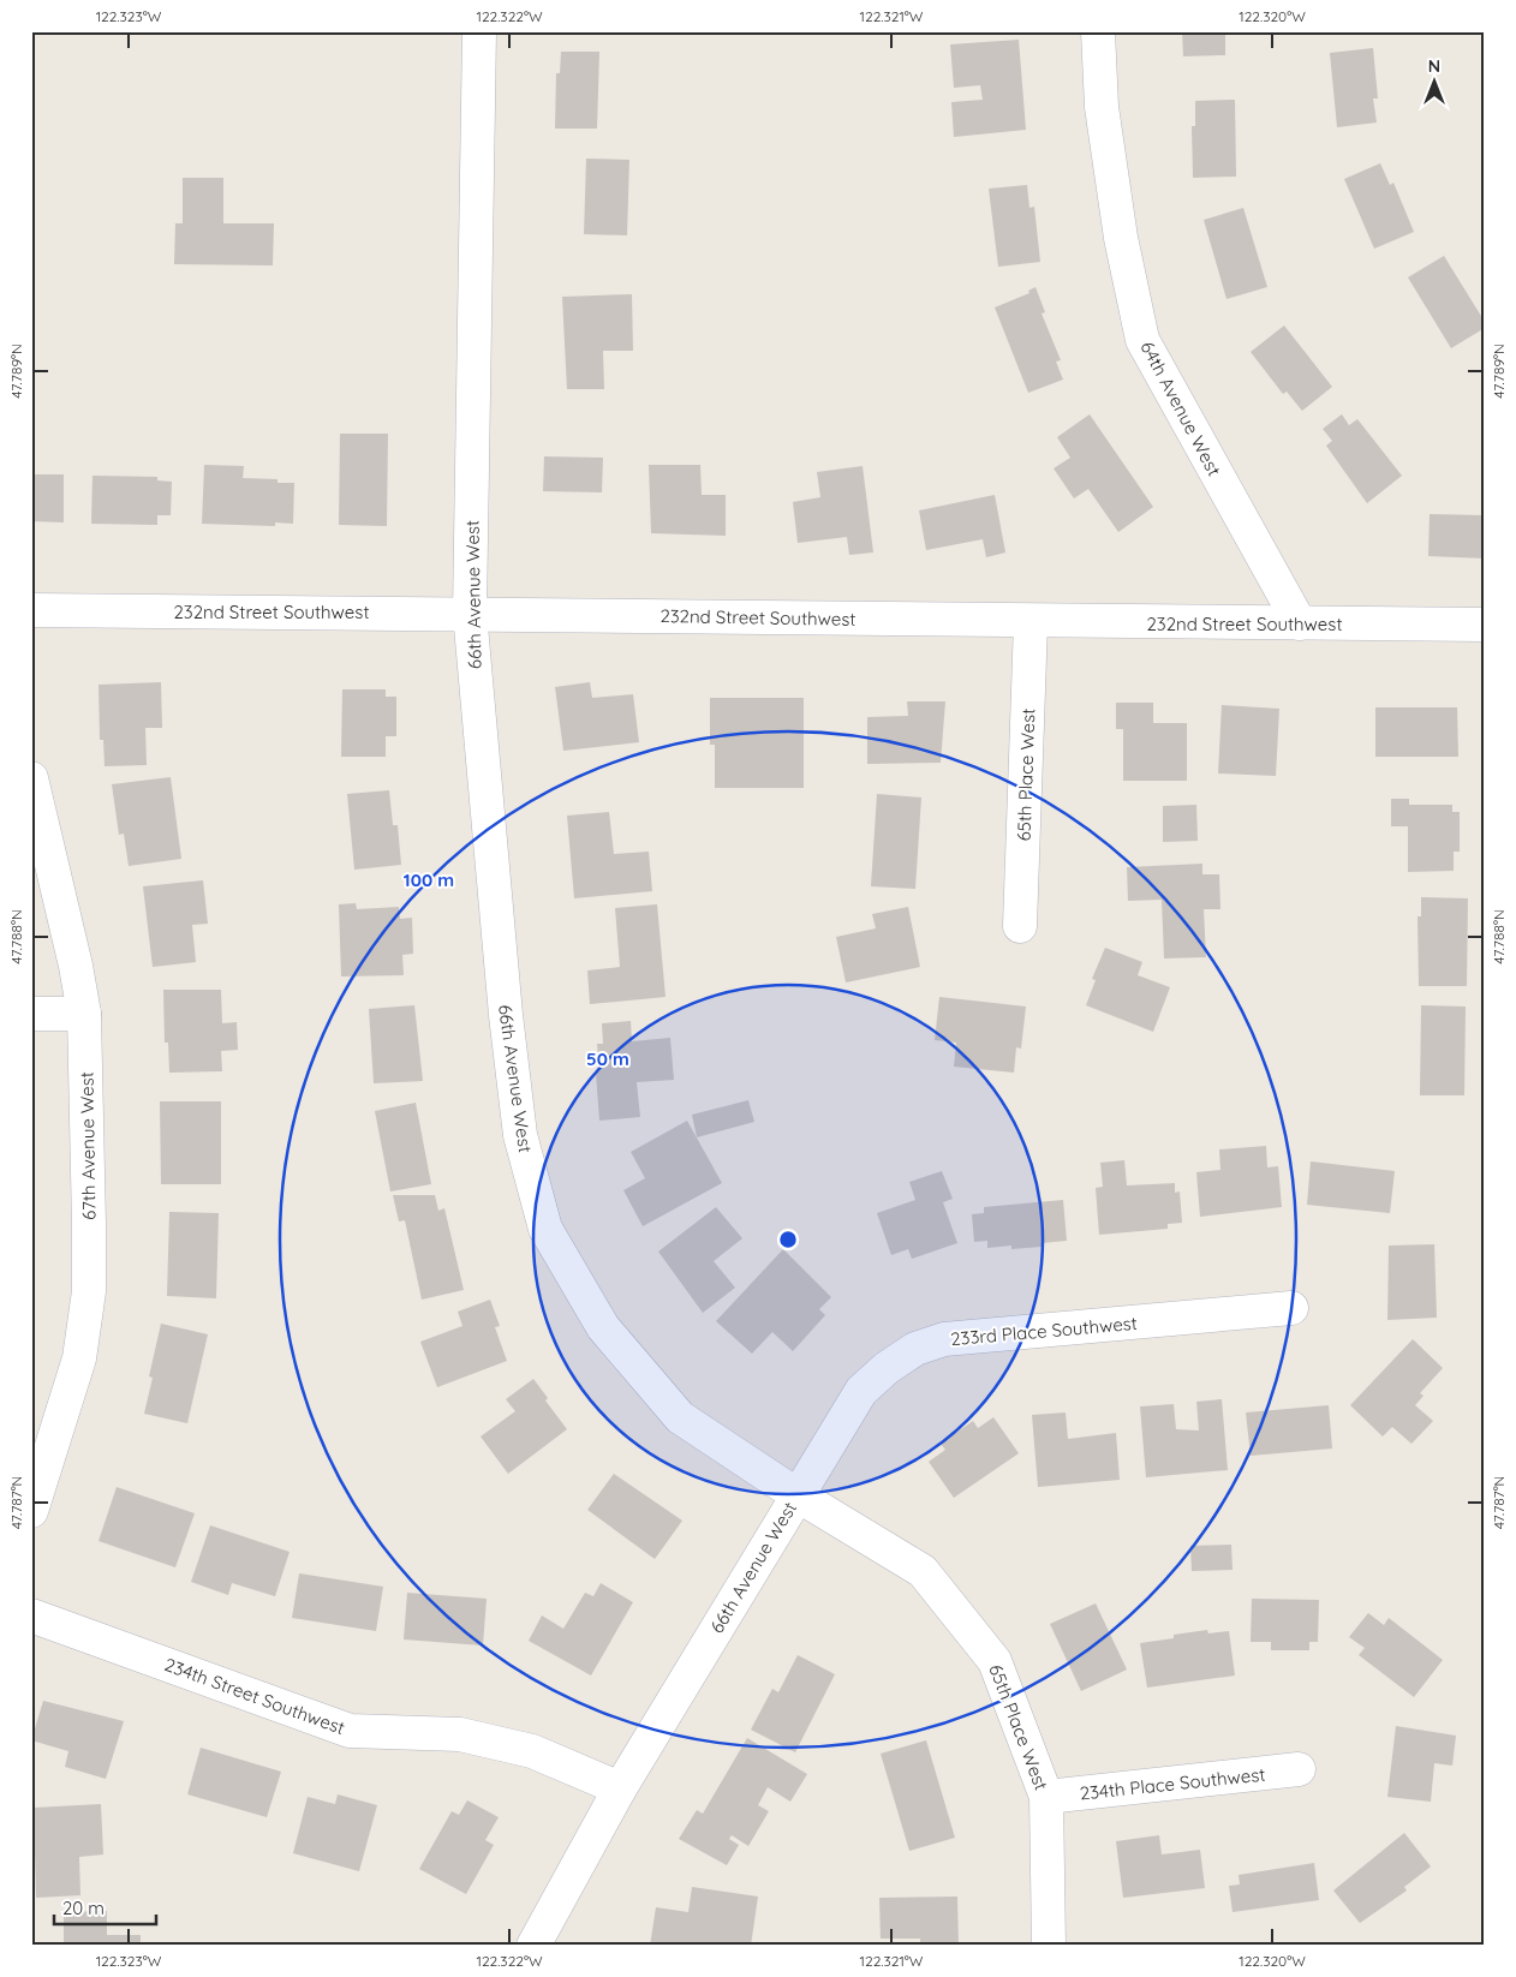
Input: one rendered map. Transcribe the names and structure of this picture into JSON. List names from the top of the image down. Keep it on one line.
{"streets":{"street":["64th Avenue West","66th Avenue West","232nd Street Southwest","65th Place West","67th Avenue West","233rd Place Southwest","234th Street Southwest","234th Place Southwest"]},"crossings":[["64th Avenue West","232nd Street Southwest"],["66th Avenue West","232nd Street Southwest"],["66th Avenue West","65th Place West"],["66th Avenue West","233rd Place Southwest"],["66th Avenue West","234th Street Southwest"],["232nd Street Southwest","65th Place West"],["65th Place West","233rd Place Southwest"],["65th Place West","234th Place Southwest"]],"scale_bar":"20 m","north":"top","coordinates":["122.323°W","122.322°W","122.321°W","122.320°W","47.789°N","47.788°N","47.787°N"],"rings":["100 m","50 m"]}
